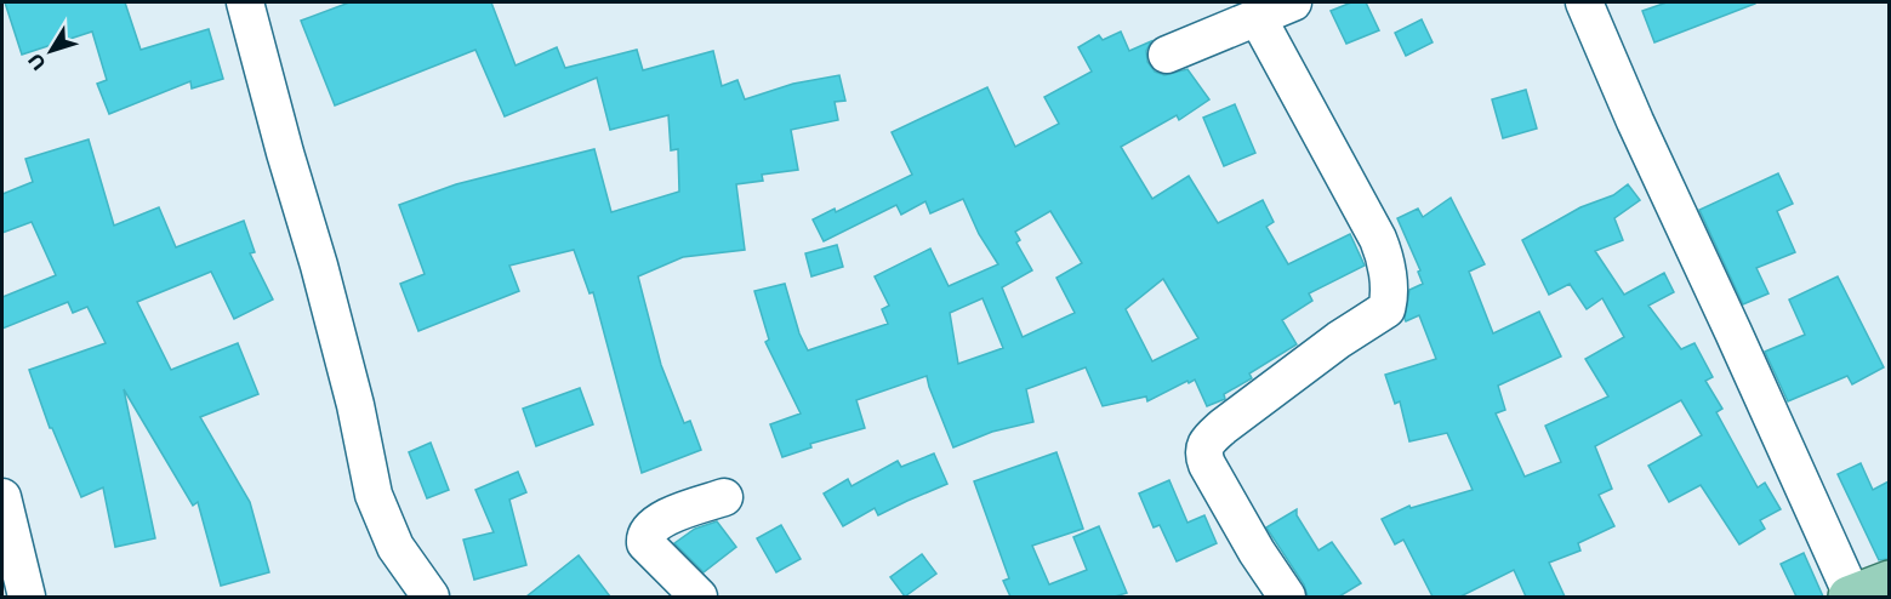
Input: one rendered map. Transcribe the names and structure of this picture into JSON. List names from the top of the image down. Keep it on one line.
{"north":"bottom left"}
